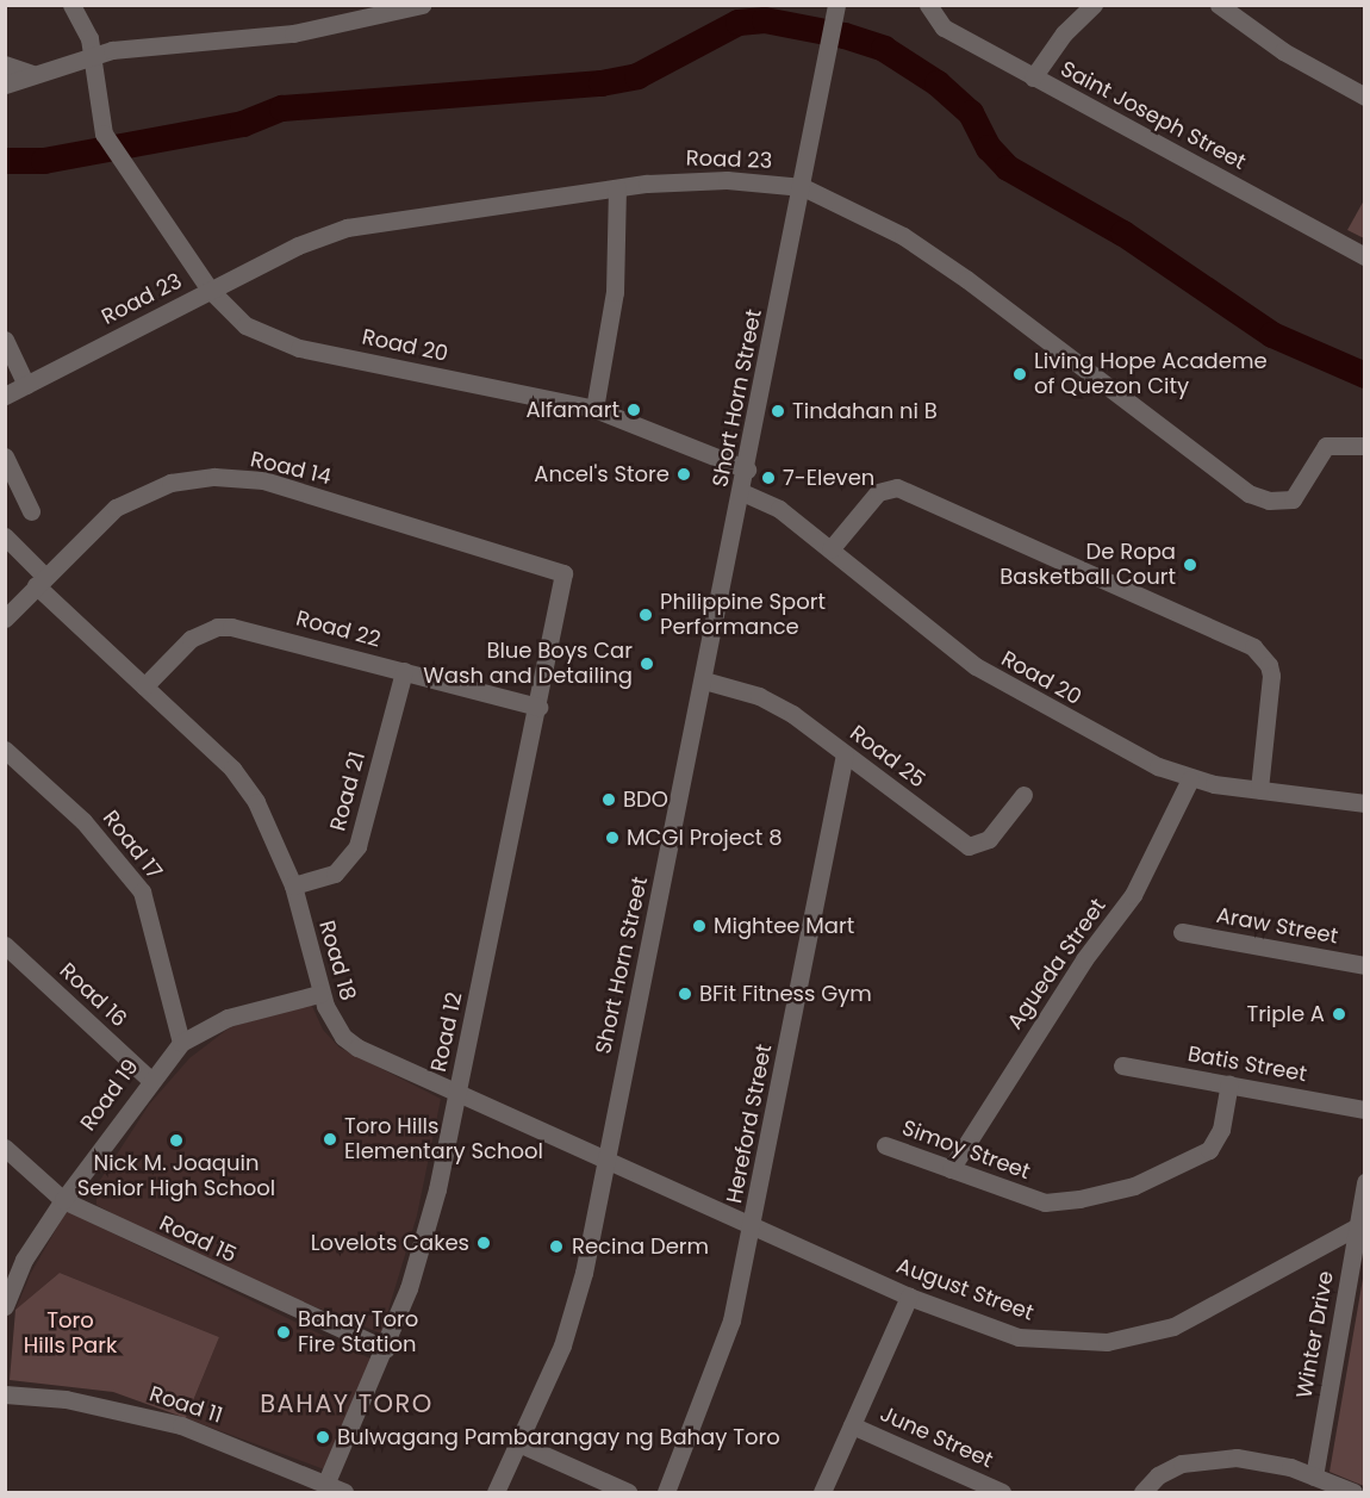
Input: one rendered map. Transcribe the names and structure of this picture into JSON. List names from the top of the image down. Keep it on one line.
{"streets":{"street":["Saint Joseph Street","Road 23","Road 20","Short Horn Street","Road 14","Road 22","Road 25","Road 21","Road 17","Araw Street","Road 18","Agueda Street","Road 16","Road 12","Batis Street","Road 19","Hereford Street","Simoy Street","Road 15","August Street","Winter Drive","Road 11","June Street"]},"crossings":[["Road 23","Road 20"],["Road 23","Short Horn Street"],["Road 20","Short Horn Street"],["Road 20","Agueda Street"],["Short Horn Street","Road 25"],["Short Horn Street","Road 18"],["Road 14","Road 18"],["Road 14","Road 12"],["Road 22","Road 21"],["Road 22","Road 18"],["Road 22","Road 12"],["Road 25","Hereford Street"],["Road 21","Road 18"],["Road 17","Road 19"],["Road 18","Road 12"],["Road 18","Road 19"],["Road 18","Hereford Street"],["Road 18","August Street"],["Agueda Street","Simoy Street"],["Road 16","Road 19"],["Road 12","Road 15"],["Road 12","Road 11"],["Batis Street","Simoy Street"],["Road 19","Road 15"],["Hereford Street","August Street"],["August Street","Winter Drive"]],"districts":["BAHAY TORO"],"parks":["Toro Hills Park"],"places":["Living Hope Academe of Quezon City","Alfamart","Tindahan ni B","Ancel's Store","7-Eleven","De Ropa Basketball Court","Philippine Sport Performance","Blue Boys Car Wash and Detailing","BDO","MCGI Project 8","Mightee Mart","BFit Fitness Gym","Triple A","Toro Hills Elementary School","Nick M. Joaquin Senior High School","Lovelots Cakes","Recina Derm","Bahay Toro Fire Station","Bulwagang Pambarangay ng Bahay Toro"]}
